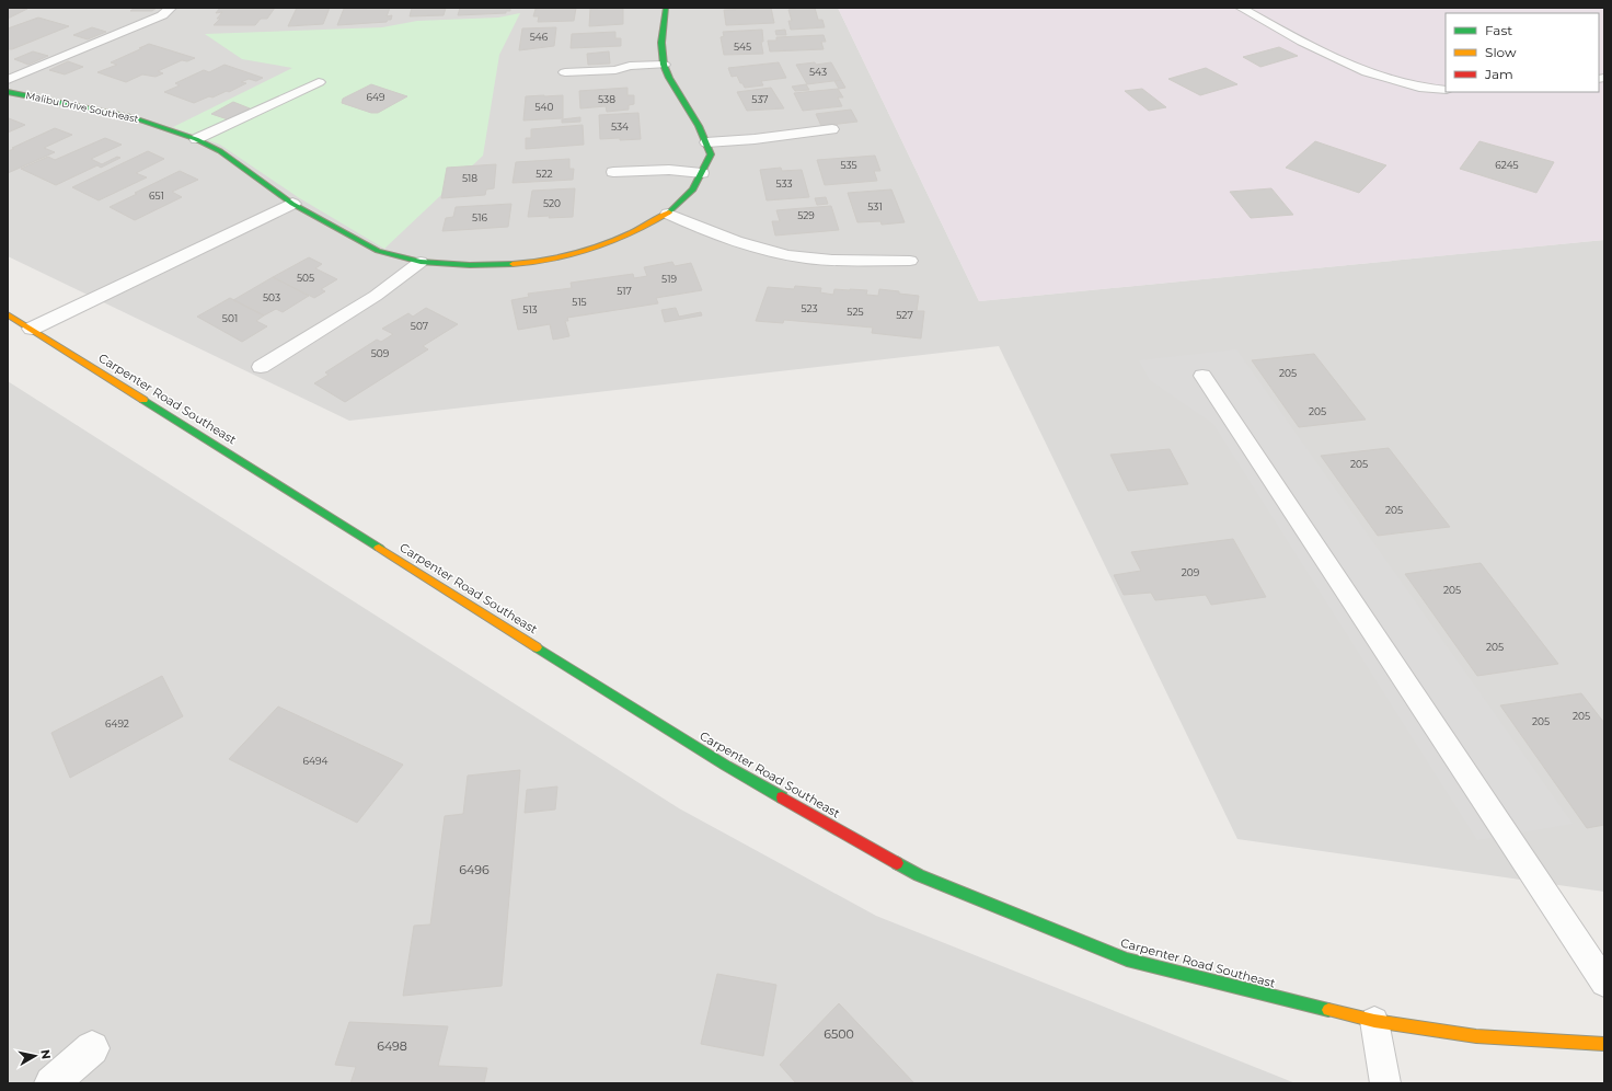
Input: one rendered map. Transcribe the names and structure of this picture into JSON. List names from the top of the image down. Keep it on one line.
{"streets":{"street":["Malibu Drive Southeast","Carpenter Road Southeast"]},"house_numbers":["546","545","543","649","538","537","540","534","535","6245","522","518","533","651","520","531","529","516","505","519","517","503","515","523","513","525","527","501","507","509","205","205","205","205","209","205","205","205","205","6492","6494","6496","6500","6498"],"legend":["Fast","Slow","Jam"],"north":"right"}
